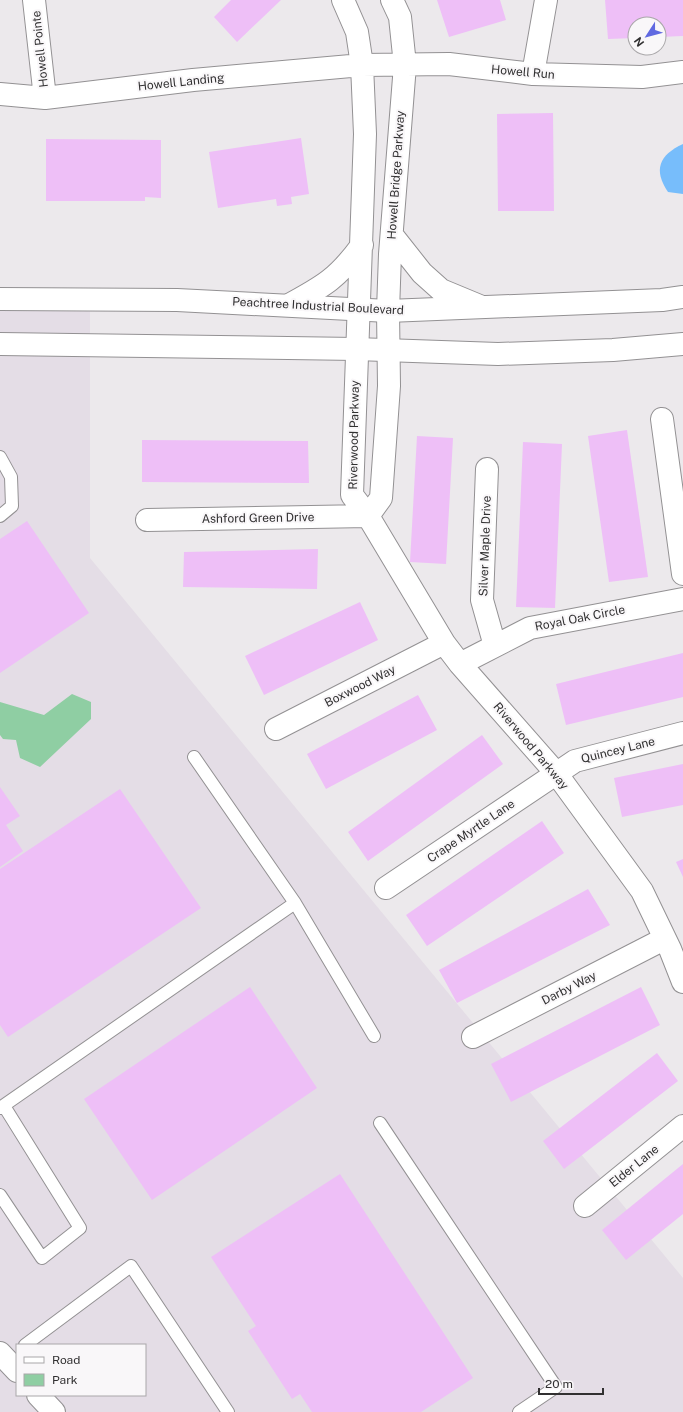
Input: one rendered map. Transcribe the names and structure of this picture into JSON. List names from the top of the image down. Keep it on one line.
{"streets":{"main road":["Howell Pointe","Howell Run","Howell Landing","Howell Bridge Parkway","Peachtree Industrial Boulevard","Riverwood Parkway","Ashford Green Drive","Silver Maple Drive","Royal Oak Circle","Boxwood Way","Quincey Lane","Crape Myrtle Lane","Darby Way","Elder Lane"]},"crossings":[["Howell Pointe","Howell Landing"],["Howell Run","Howell Landing"],["Howell Run","Howell Bridge Parkway"],["Howell Bridge Parkway","Peachtree Industrial Boulevard"],["Riverwood Parkway","Ashford Green Drive"],["Riverwood Parkway","Royal Oak Circle"],["Riverwood Parkway","Boxwood Way"],["Riverwood Parkway","Quincey Lane"],["Riverwood Parkway","Crape Myrtle Lane"],["Riverwood Parkway","Darby Way"],["Silver Maple Drive","Royal Oak Circle"],["Quincey Lane","Crape Myrtle Lane"]],"legend":["Road","Park"],"scale_bar":"20 m","north":"bottom left"}
